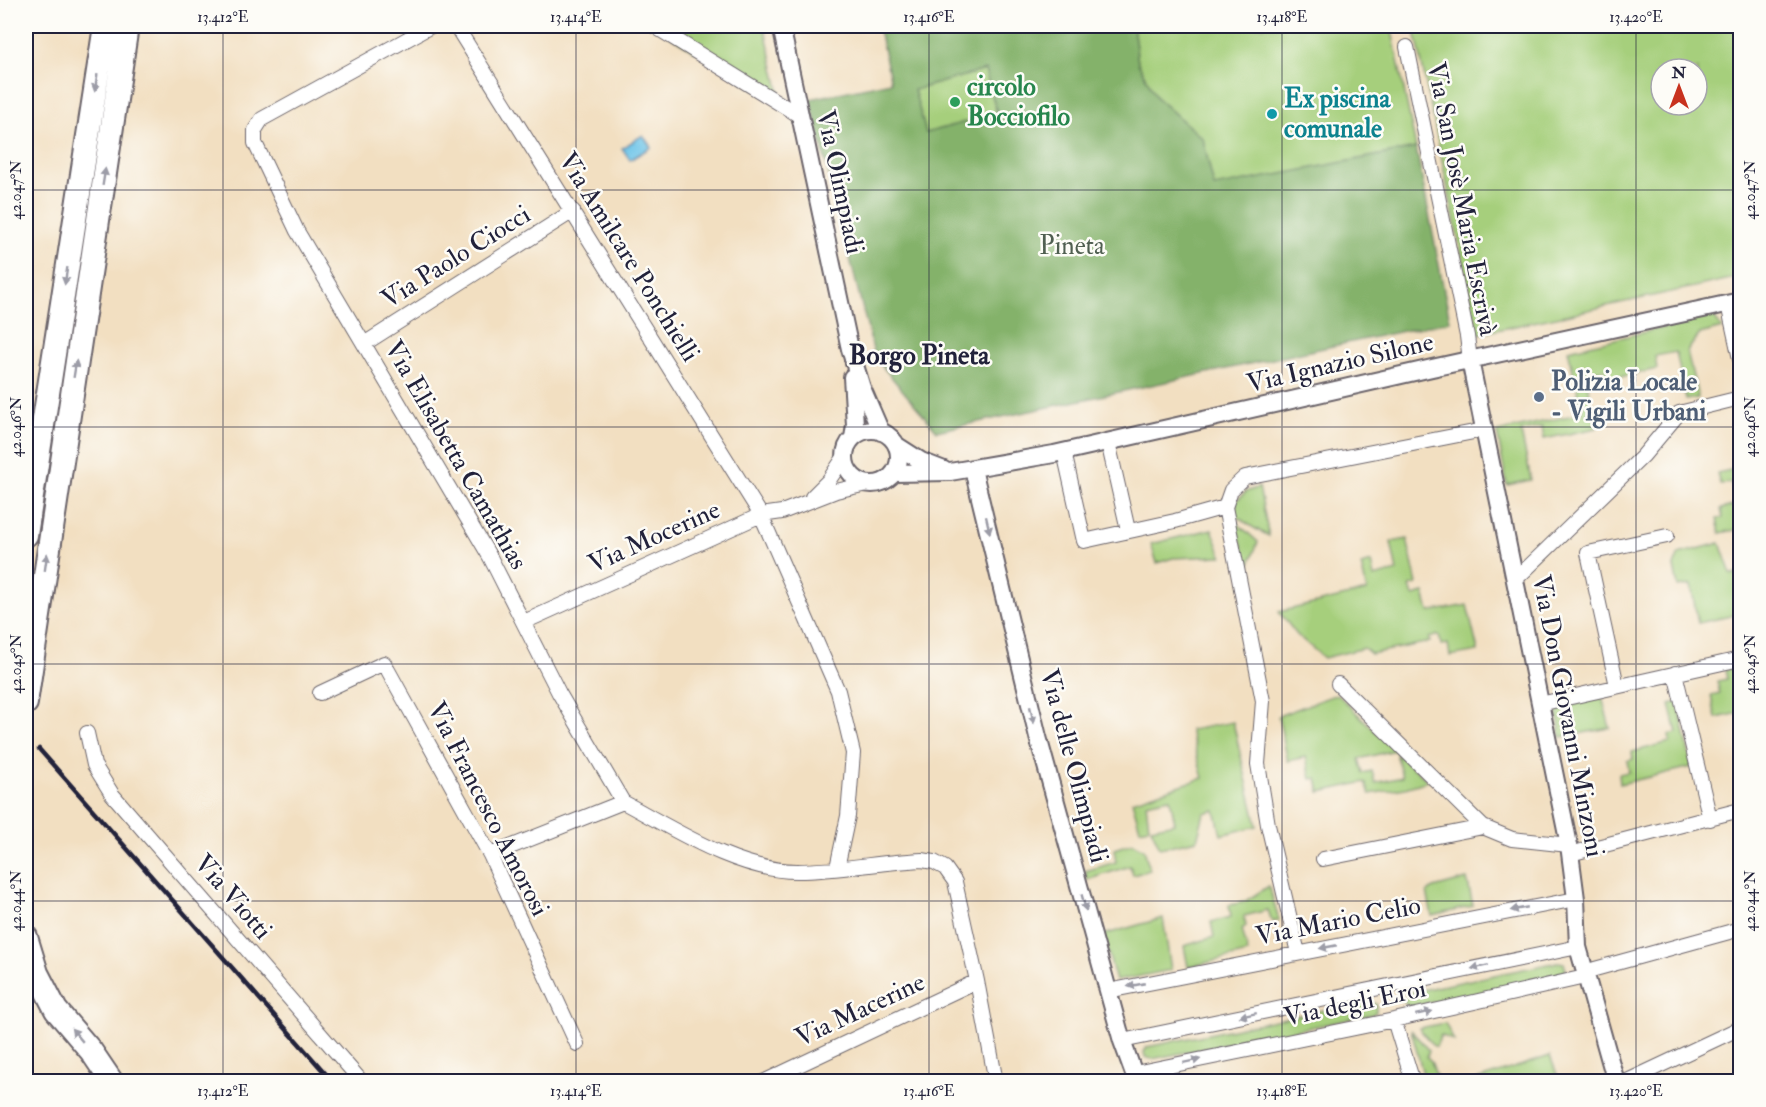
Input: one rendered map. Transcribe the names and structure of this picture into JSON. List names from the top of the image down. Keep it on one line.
{"streets":{"street":["Via Olimpiadi","Via San Josè Maria Escrivà","Via Paolo Ciocci","Via Amilcare Ponchielli","Via Ignazio Silone","Via Elisabetta Camathias","Via Mocerine","Via Don Giovanni Minzoni","Via delle Olimpiadi","Via Francesco Amorosi","Via Viotti","Via Mario Celio","Via degli Eroi","Via Macerine"]},"crossings":[["Via Olimpiadi","Via Ignazio Silone"],["Via Olimpiadi","Via Mocerine"],["Via San Josè Maria Escrivà","Via Ignazio Silone"],["Via San Josè Maria Escrivà","Via Don Giovanni Minzoni"],["Via Paolo Ciocci","Via Amilcare Ponchielli"],["Via Paolo Ciocci","Via Elisabetta Camathias"],["Via Amilcare Ponchielli","Via Mocerine"],["Via Ignazio Silone","Via Mocerine"],["Via Ignazio Silone","Via Don Giovanni Minzoni"],["Via Ignazio Silone","Via delle Olimpiadi"],["Via Elisabetta Camathias","Via Mocerine"],["Via Don Giovanni Minzoni","Via Mario Celio"],["Via Don Giovanni Minzoni","Via degli Eroi"],["Via delle Olimpiadi","Via Mario Celio"],["Via delle Olimpiadi","Via degli Eroi"]],"one_way":["Via delle Olimpiadi"],"districts":["Borgo Pineta"],"parks":["Pineta"],"places":["circolo Bocciofilo","Ex piscina comunale","Polizia Locale - Vigili Urbani"],"north":"top","coordinates":["13.412°E","13.414°E","13.416°E","13.418°E","13.420°E","42.047°N","42.046°N","42.045°N","42.044°N"]}
